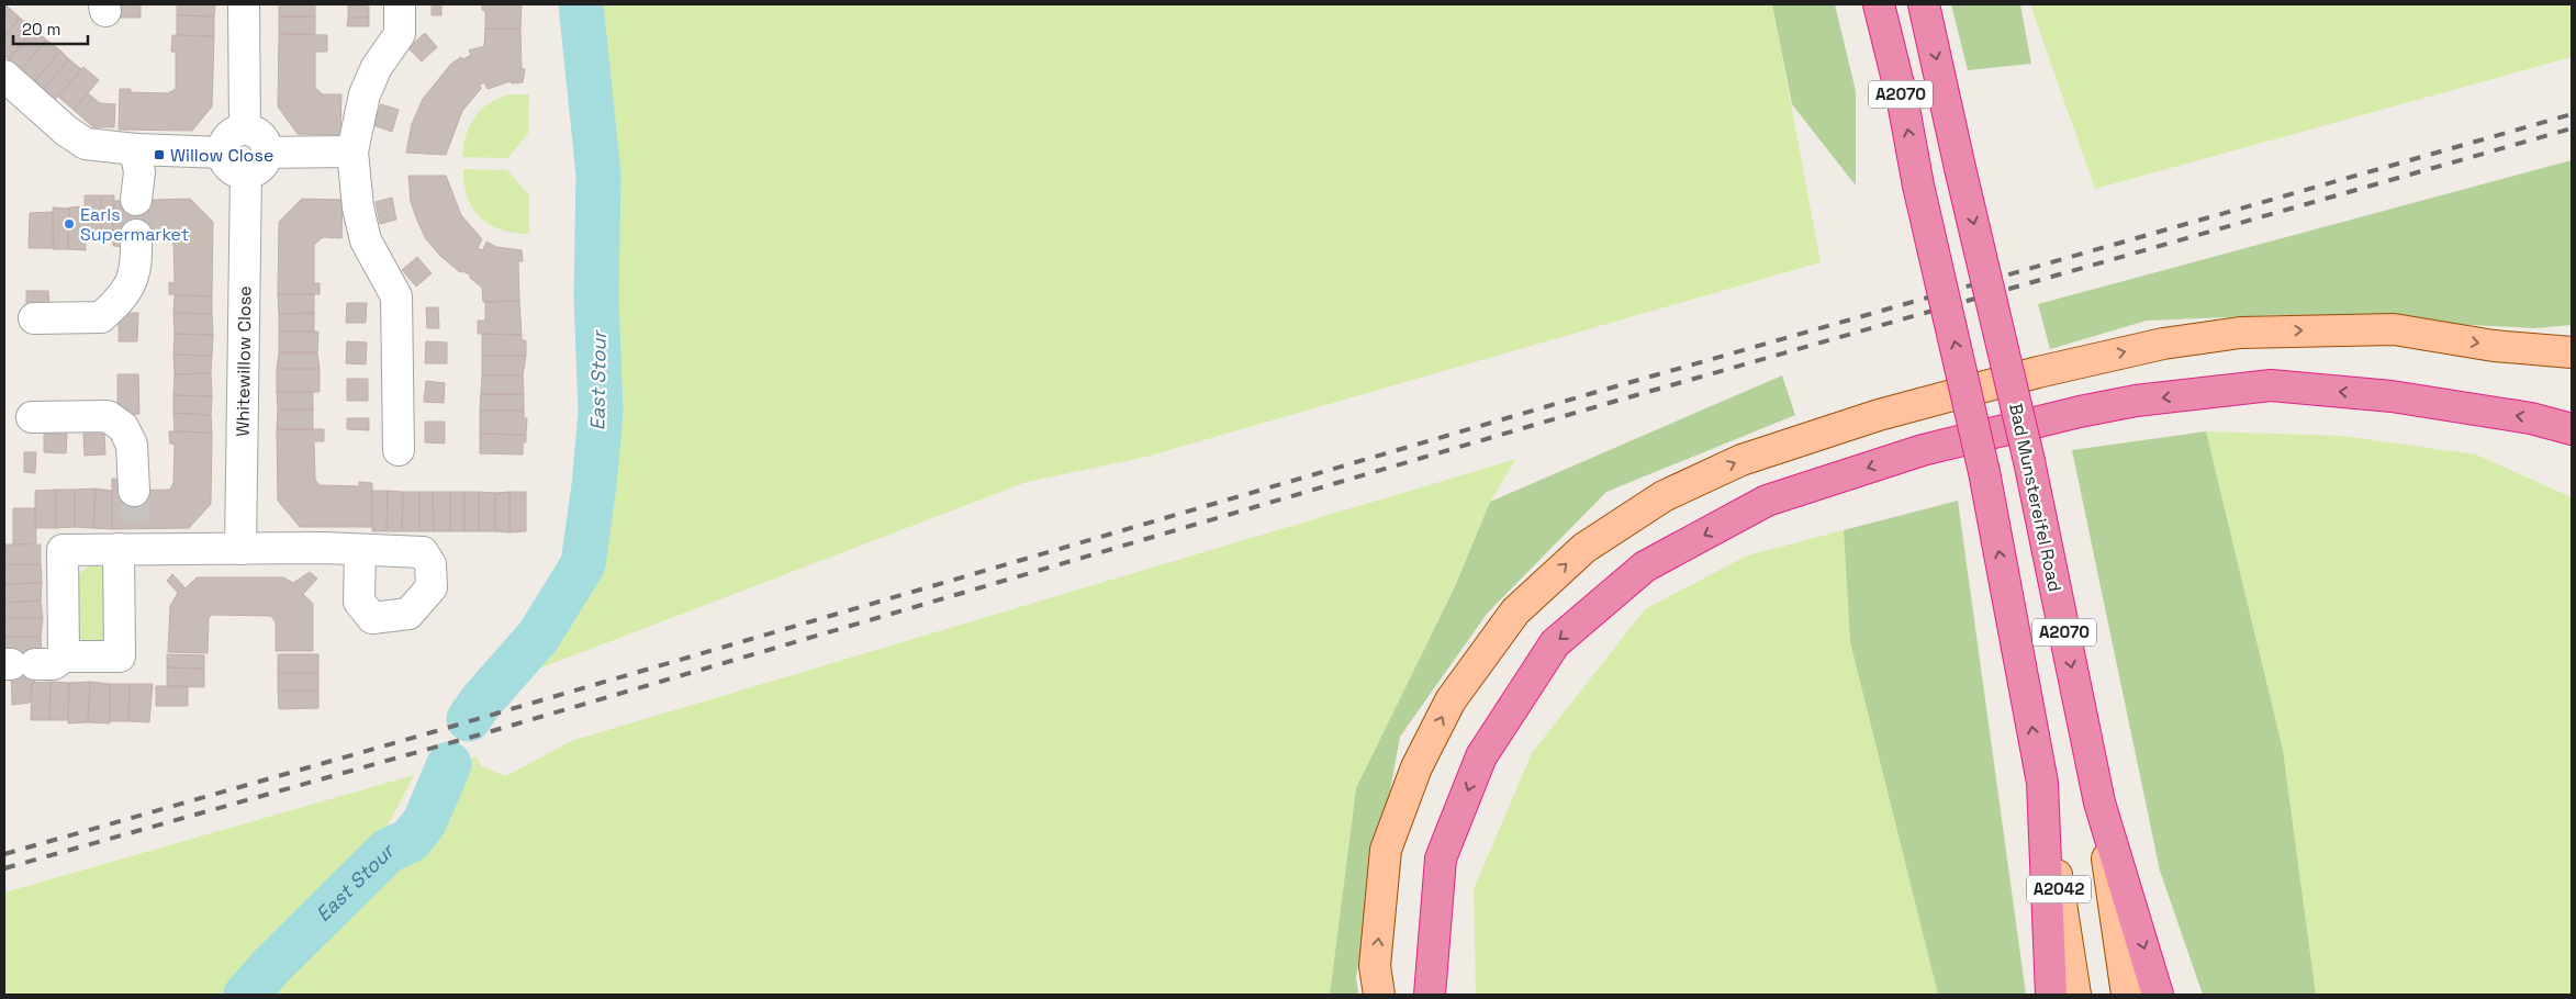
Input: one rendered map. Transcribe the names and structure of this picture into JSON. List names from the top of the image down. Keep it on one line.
{"streets":{"highway":["A2070","Bad Munstereifel Road"],"main road":["A2042"],"street":["Whitewillow Close"]},"crossings":[["A2070","A2042"]],"water":["East Stour"],"places":{"transit":["Willow Close"],"other":["Earls Supermarket"]},"scale_bar":"20 m"}
